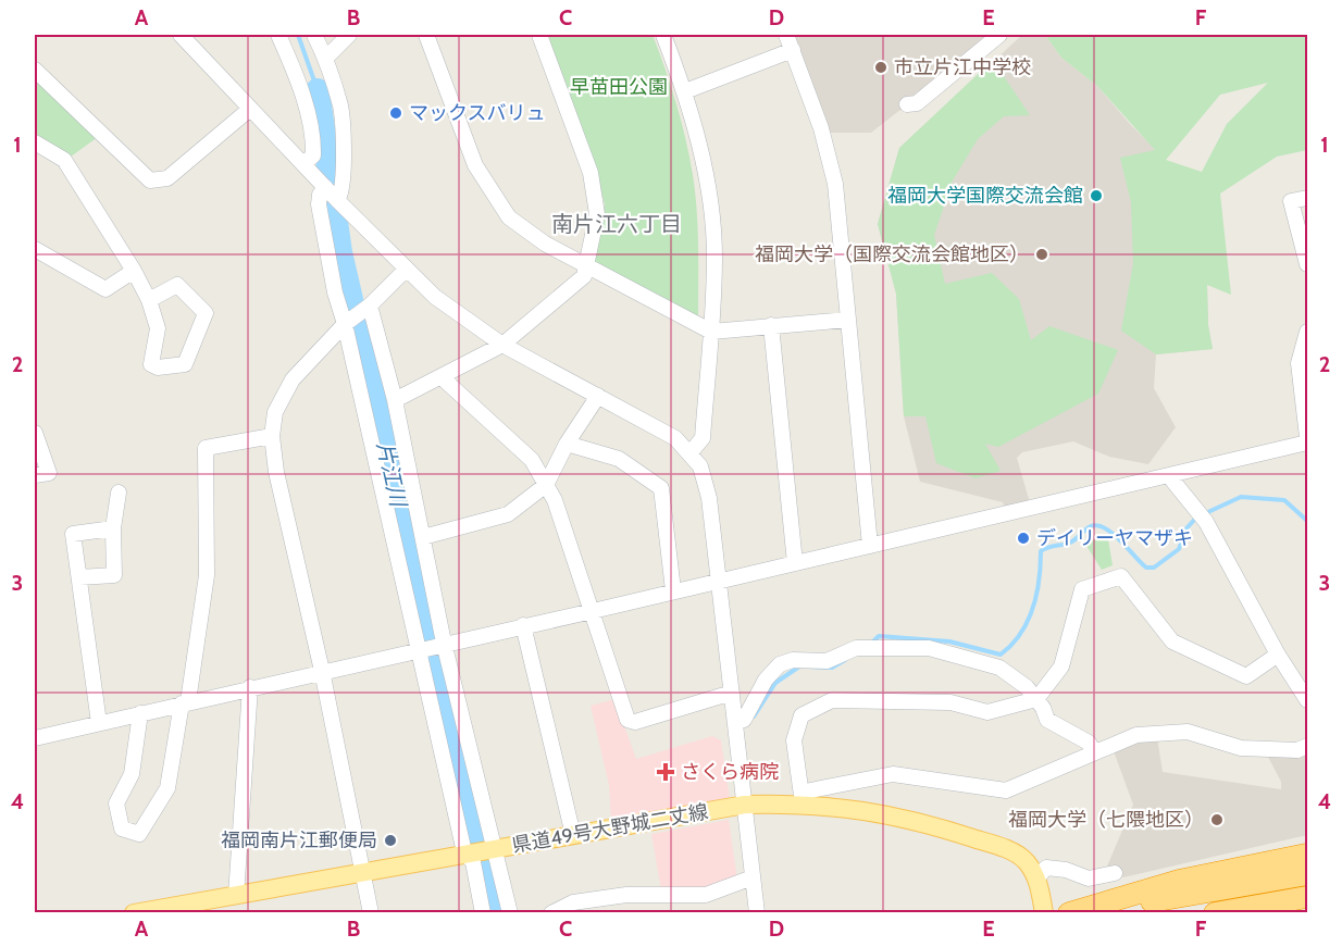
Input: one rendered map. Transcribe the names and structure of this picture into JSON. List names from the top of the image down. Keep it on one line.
{"streets":{"main road":["県道49号大野城二丈線"]},"districts":["南片江六丁目"],"water":["片江川"],"parks":["早苗田公園"],"places":{"other":["市立片江中学校","マックスバリュ","福岡大学国際交流会館","福岡大学（国際交流会館地区）","デイリーヤマザキ","福岡大学（七隈地区）","福岡南片江郵便局"],"health":["さくら病院"]},"grid":{"columns":["A","B","C","D","E","F"],"rows":["1","2","3","4"]}}
